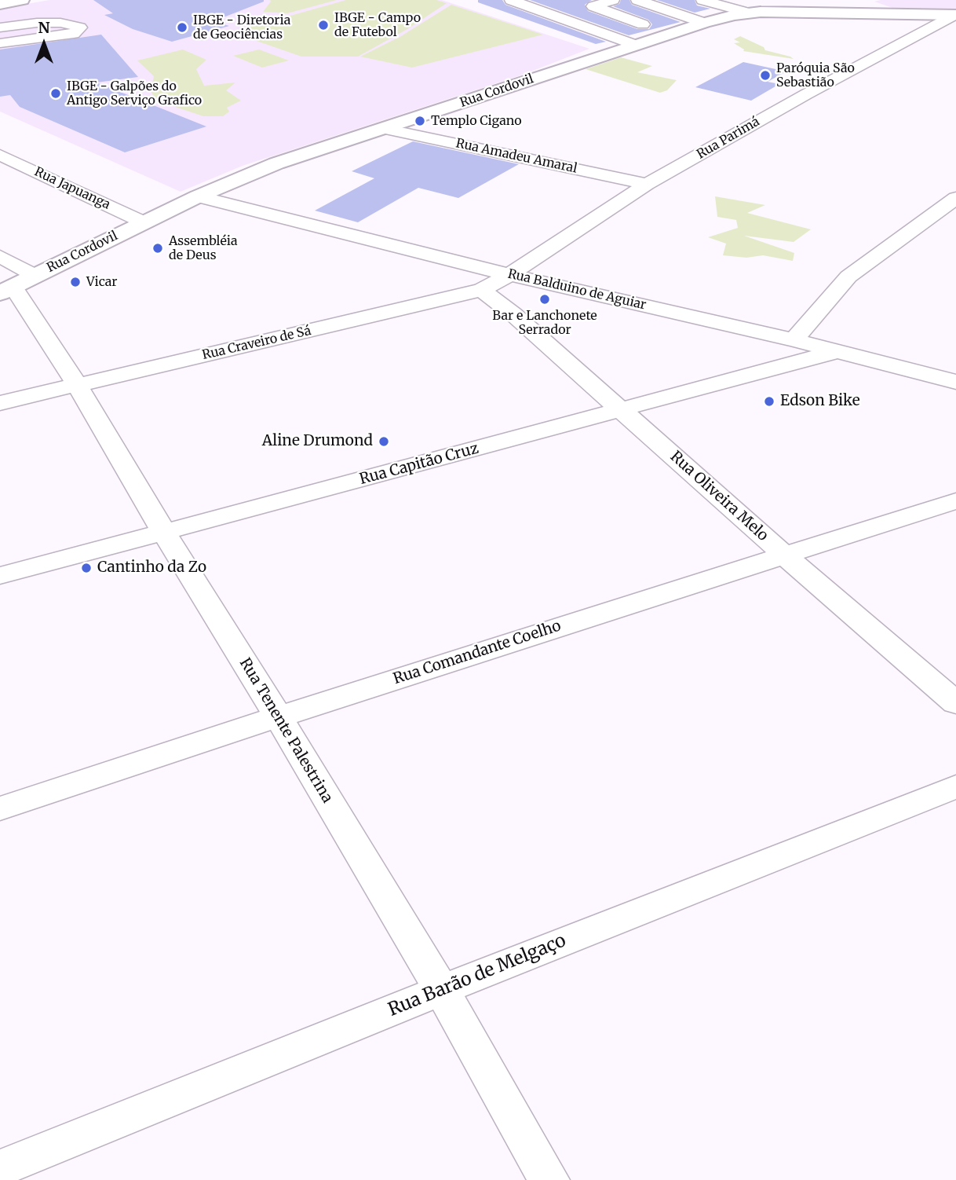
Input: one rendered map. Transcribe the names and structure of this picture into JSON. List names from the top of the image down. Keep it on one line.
{"streets":{"main road":["Rua Cordovil"],"street":["Rua Parimá","Rua Amadeu Amaral","Rua Japuanga","Rua Balduino de Aguiar","Rua Craveiro de Sá","Rua Capitão Cruz","Rua Oliveira Melo","Rua Comandante Coelho","Rua Tenente Palestrina","Rua Barão de Melgaço"]},"crossings":[["Rua Cordovil","Rua Parimá"],["Rua Cordovil","Rua Amadeu Amaral"],["Rua Cordovil","Rua Japuanga"],["Rua Cordovil","Rua Balduino de Aguiar"],["Rua Cordovil","Rua Tenente Palestrina"],["Rua Parimá","Rua Amadeu Amaral"],["Rua Parimá","Rua Balduino de Aguiar"],["Rua Parimá","Rua Craveiro de Sá"],["Rua Balduino de Aguiar","Rua Craveiro de Sá"],["Rua Balduino de Aguiar","Rua Capitão Cruz"],["Rua Craveiro de Sá","Rua Oliveira Melo"],["Rua Craveiro de Sá","Rua Tenente Palestrina"],["Rua Capitão Cruz","Rua Oliveira Melo"],["Rua Capitão Cruz","Rua Tenente Palestrina"],["Rua Oliveira Melo","Rua Comandante Coelho"],["Rua Comandante Coelho","Rua Tenente Palestrina"],["Rua Tenente Palestrina","Rua Barão de Melgaço"]],"places":["IBGE - Campo de Futebol","IBGE - Diretoria de Geociências","Paróquia São Sebastião","IBGE - Galpões do Antigo Serviço Grafico","Templo Cigano","Assembléia de Deus","Vicar","Bar e Lanchonete Serrador","Edson Bike","Aline Drumond","Cantinho da Zo"],"north":"top"}
